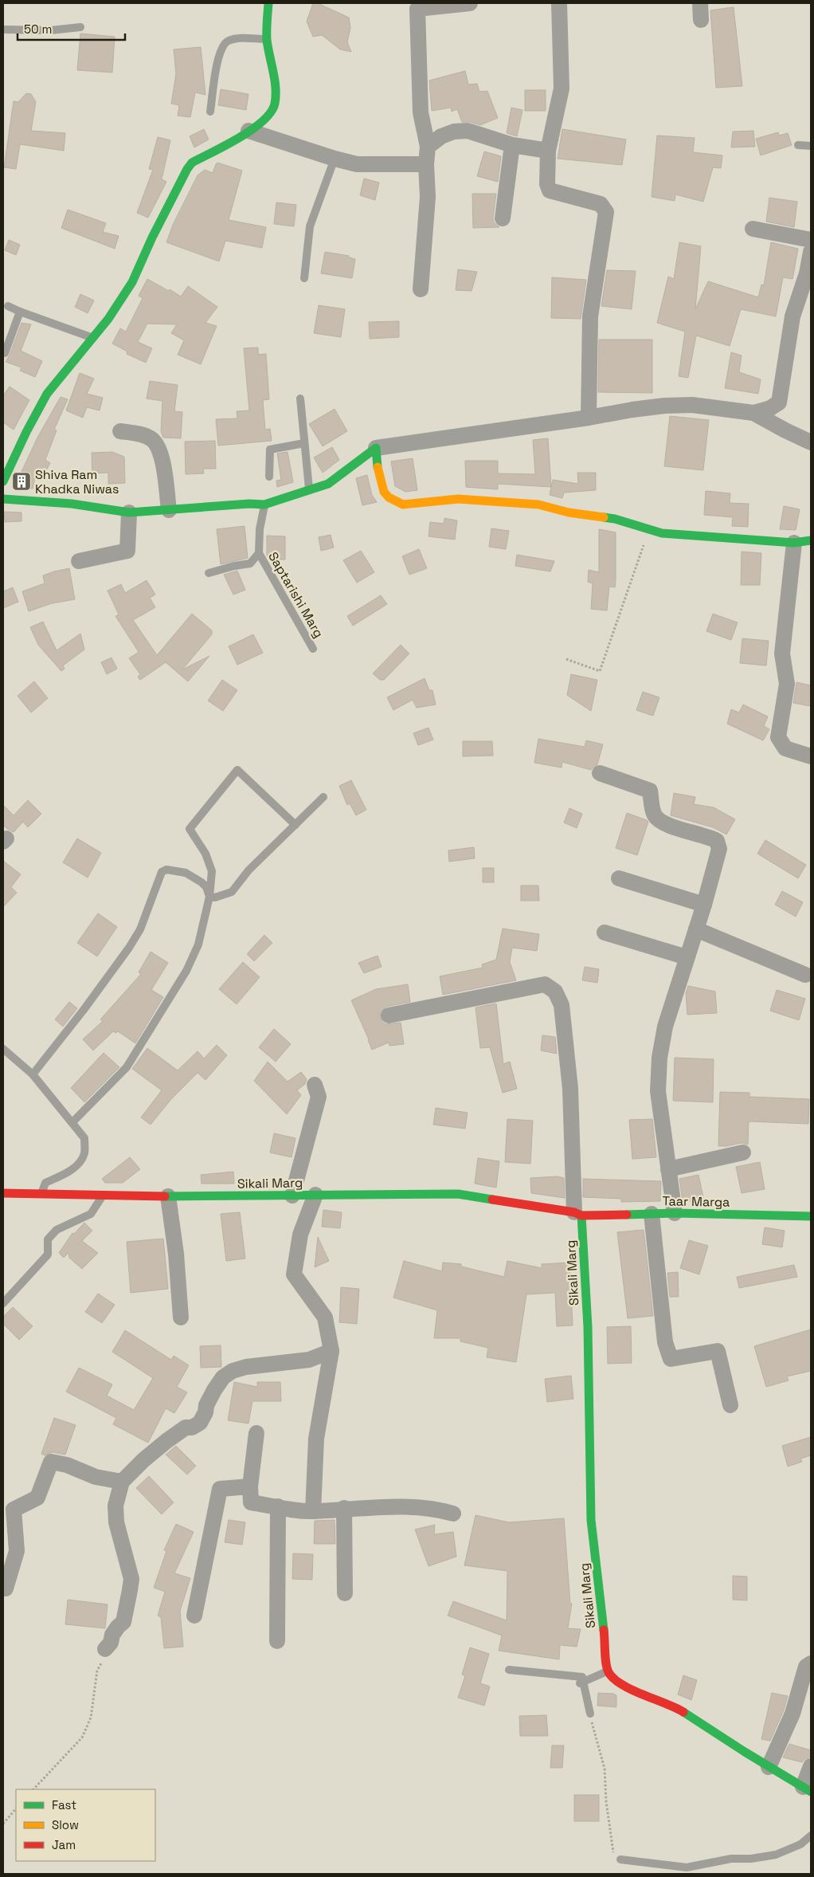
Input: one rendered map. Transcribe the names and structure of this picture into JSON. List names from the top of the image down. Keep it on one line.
{"streets":{"street":["Sikali Marg","Taar Marga"],"lane":["Saptarishi Marg"]},"crossings":[["Sikali Marg","Taar Marga"]],"places":{"building":["Shiva Ram Khadka Niwas"]},"legend":["Fast","Slow","Jam"],"scale_bar":"50 m"}
